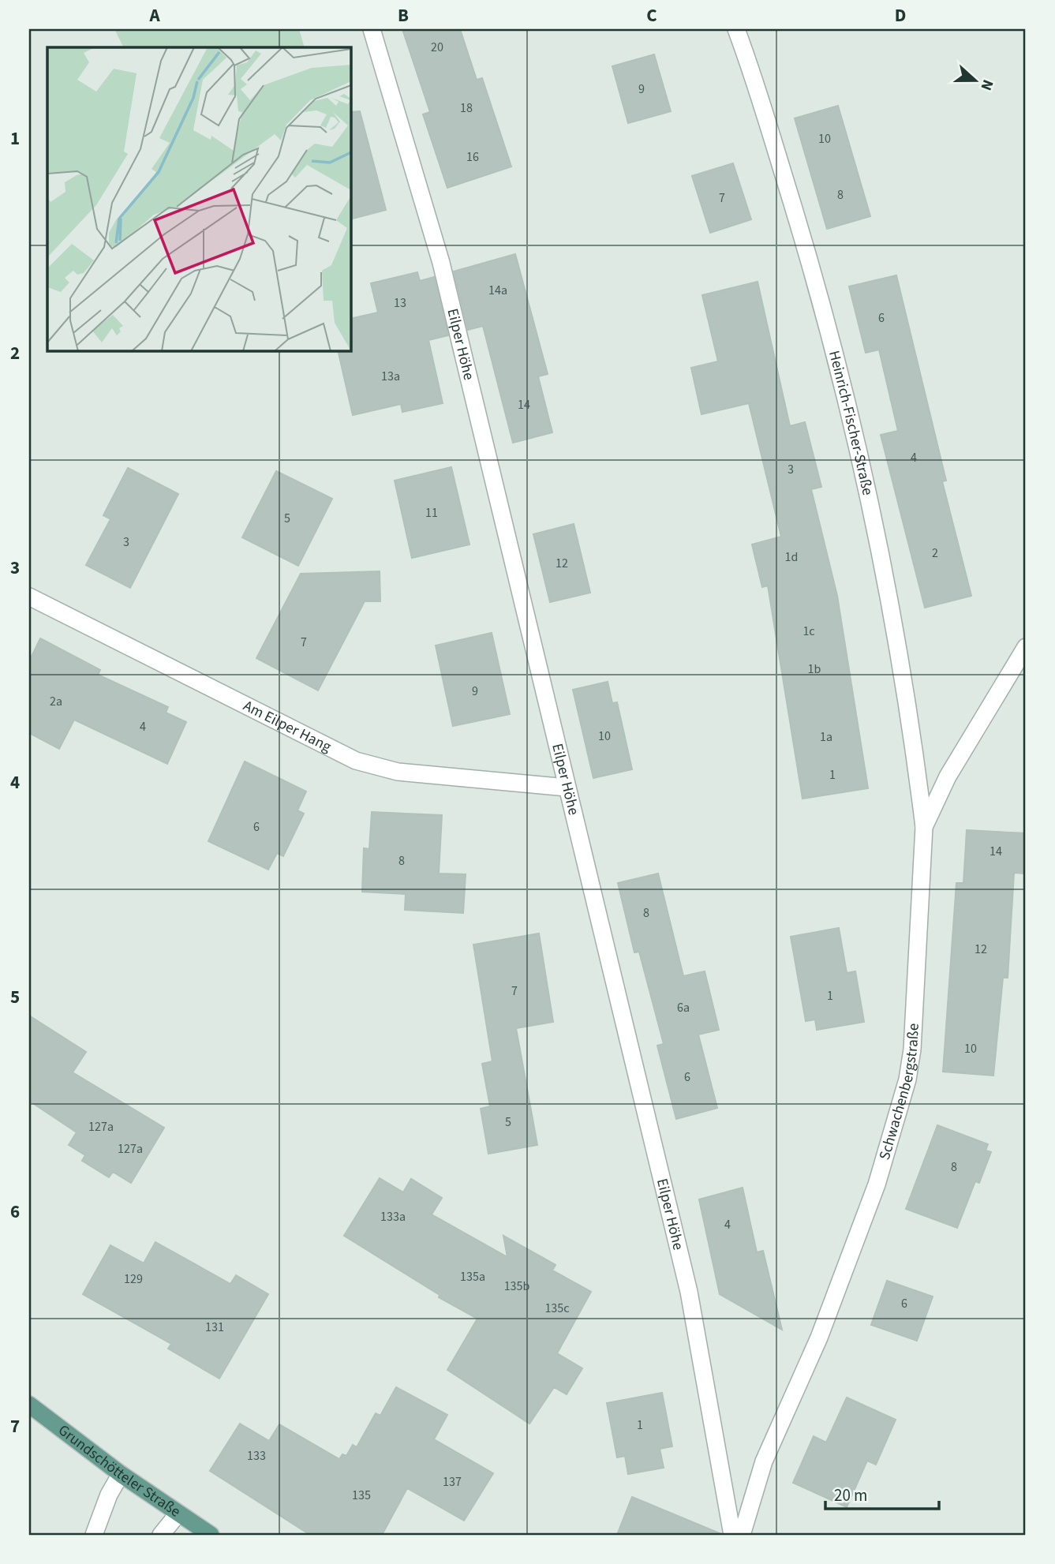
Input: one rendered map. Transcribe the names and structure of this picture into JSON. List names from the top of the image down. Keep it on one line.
{"streets":{"main road":["Grundschötteler Straße"],"street":["Eilper Höhe","Heinrich-Fischer-Straße","Am Eilper Hang","Schwachenbergstraße"]},"crossings":[["Eilper Höhe","Am Eilper Hang"],["Heinrich-Fischer-Straße","Schwachenbergstraße"]],"house_numbers":["20","9","18","10","16","8","7","14a","13","6","13a","14","4","3","11","5","3","2","1d","12","1c","7","1b","9","2a","4","10","1a","1","6","14","8","8","12","7","1","6a","10","6","5","127a","127a","8","133a","4","135a","129","135b","6","135c","131","1","133","137","135"],"scale_bar":"20 m","north":"right","grid":{"columns":["A","B","C","D"],"rows":["1","2","3","4","5","6","7"]}}
